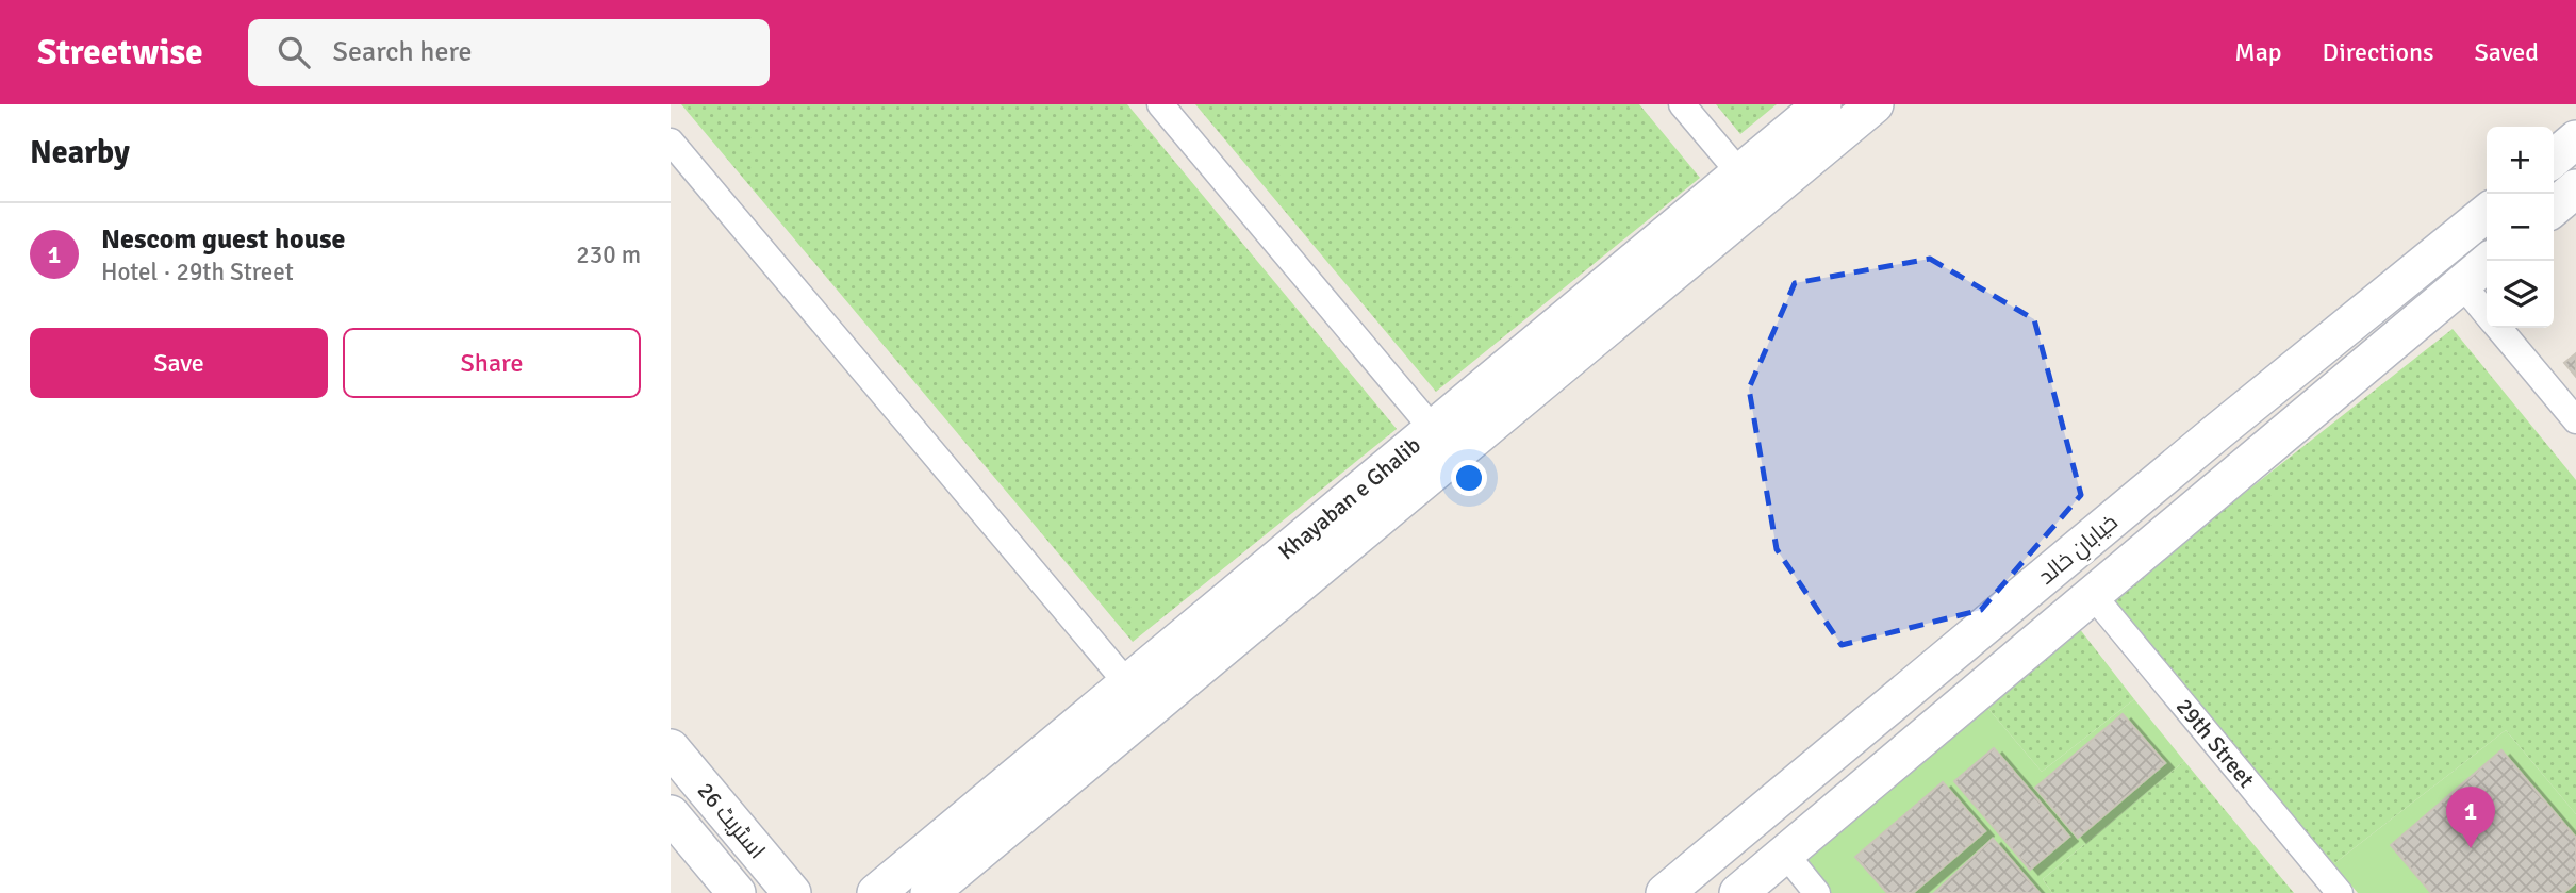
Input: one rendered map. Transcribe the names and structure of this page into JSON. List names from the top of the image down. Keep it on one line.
{"streets":{"street":["Khayaban e Ghalib","خیابانِ خالد","29th Street","اسٹریٹ 26"]},"crossings":[["خیابانِ خالد","29th Street"]],"page":{"header":"Streetwise","search":"Search here","nav":["Map","Directions","Saved"],"heading":"Nearby","map_buttons":["+","−"],"list":[{"mark":"1","name":"Nescom guest house","note":"Hotel · 29th Street","value":"230 m"}],"buttons":["Save","Share"],"pins":"1"}}
